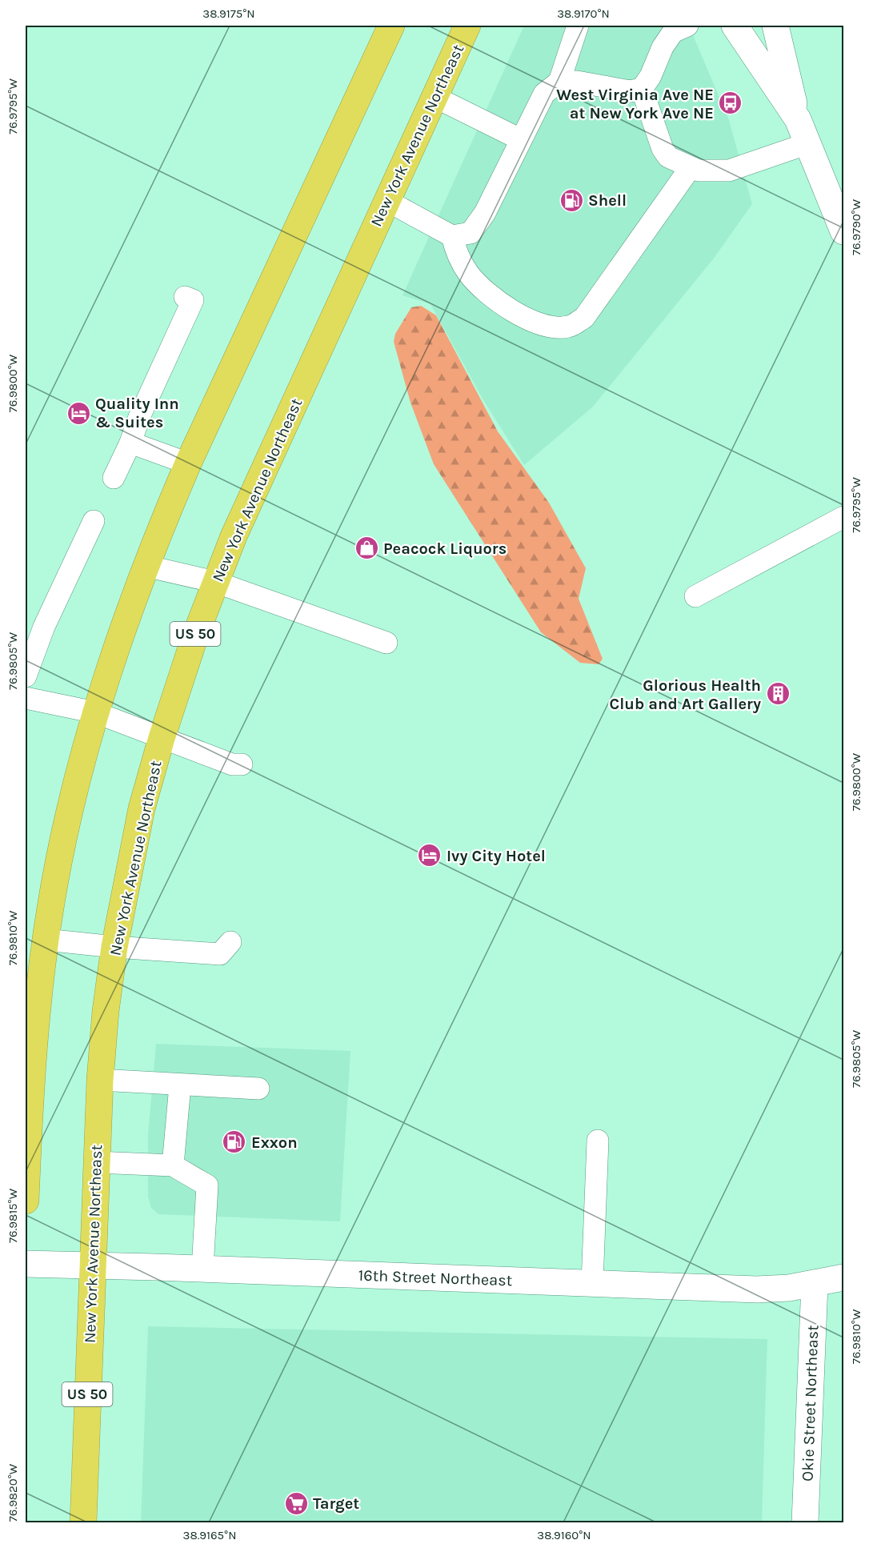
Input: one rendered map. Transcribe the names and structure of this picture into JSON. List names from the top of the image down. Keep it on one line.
{"streets":{"highway":["New York Avenue Northeast","US 50"],"street":["16th Street Northeast","Okie Street Northeast"]},"crossings":[["New York Avenue Northeast","16th Street Northeast"],["16th Street Northeast","Okie Street Northeast"]],"places":{"bus stop":["West Virginia Ave NE at New York Ave NE"],"fuel station":["Shell","Exxon"],"hotel":["Quality Inn & Suites","Ivy City Hotel"],"shop":["Peacock Liquors"],"building":["Glorious Health Club and Art Gallery"],"supermarket":["Target"]},"coordinates":["38.9175°N","38.9170°N","76.9795°W","76.9790°W","76.9800°W","76.9805°W","76.9810°W","76.9815°W","76.9820°W","38.9165°N","38.9160°N"]}
